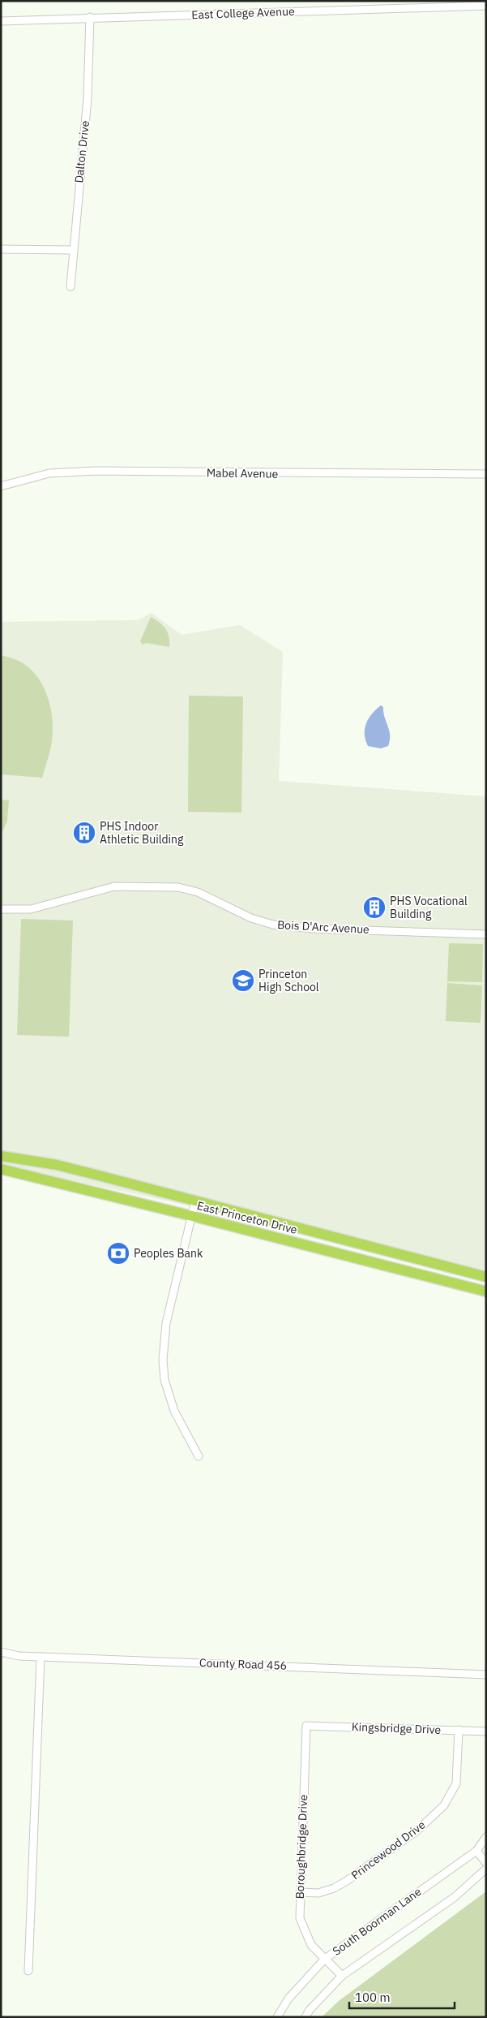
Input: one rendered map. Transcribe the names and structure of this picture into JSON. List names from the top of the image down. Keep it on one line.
{"streets":{"highway":["East Princeton Drive"],"street":["East College Avenue","Dalton Drive","Mabel Avenue","Bois D'Arc Avenue","County Road 456","Kingsbridge Drive","Boroughbridge Drive","Princewood Drive","South Boorman Lane"]},"crossings":[["East College Avenue","Dalton Drive"],["Kingsbridge Drive","Boroughbridge Drive"],["Kingsbridge Drive","Princewood Drive"],["Boroughbridge Drive","Princewood Drive"],["Boroughbridge Drive","South Boorman Lane"]],"places":{"building":["PHS Indoor Athletic Building","PHS Vocational Building"],"school or university":["Princeton High School"],"bank":["Peoples Bank"]},"scale_bar":"100 m"}
